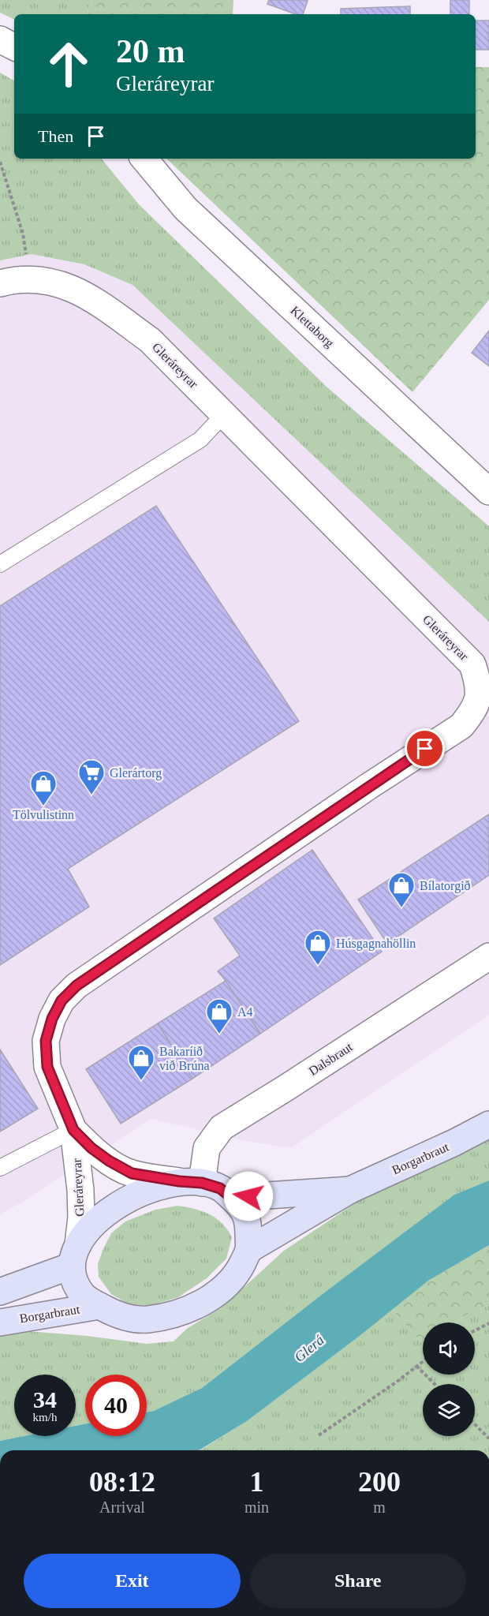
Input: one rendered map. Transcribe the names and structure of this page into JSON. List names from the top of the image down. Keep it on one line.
{"streets":{"street":["Klettaborg","Gleráreyrar","Dalsbraut","Borgarbraut"]},"crossings":[["Gleráreyrar","Dalsbraut"],["Gleráreyrar","Borgarbraut"],["Dalsbraut","Borgarbraut"]],"water":["Glerá"],"places":{"supermarket":["Glerártorg"],"shop":["Tölvulistinn","Bílatorgið","Húsgagnahöllin","A4","Bakaríið við Brúna"]},"page":{"turn":["20 m","Gleráreyrar"],"then":"Then","speed":"34 km/h","limit":"40","eta":["08:12","Arrival","1","min","200","m"],"buttons":["Exit","Share"]}}
